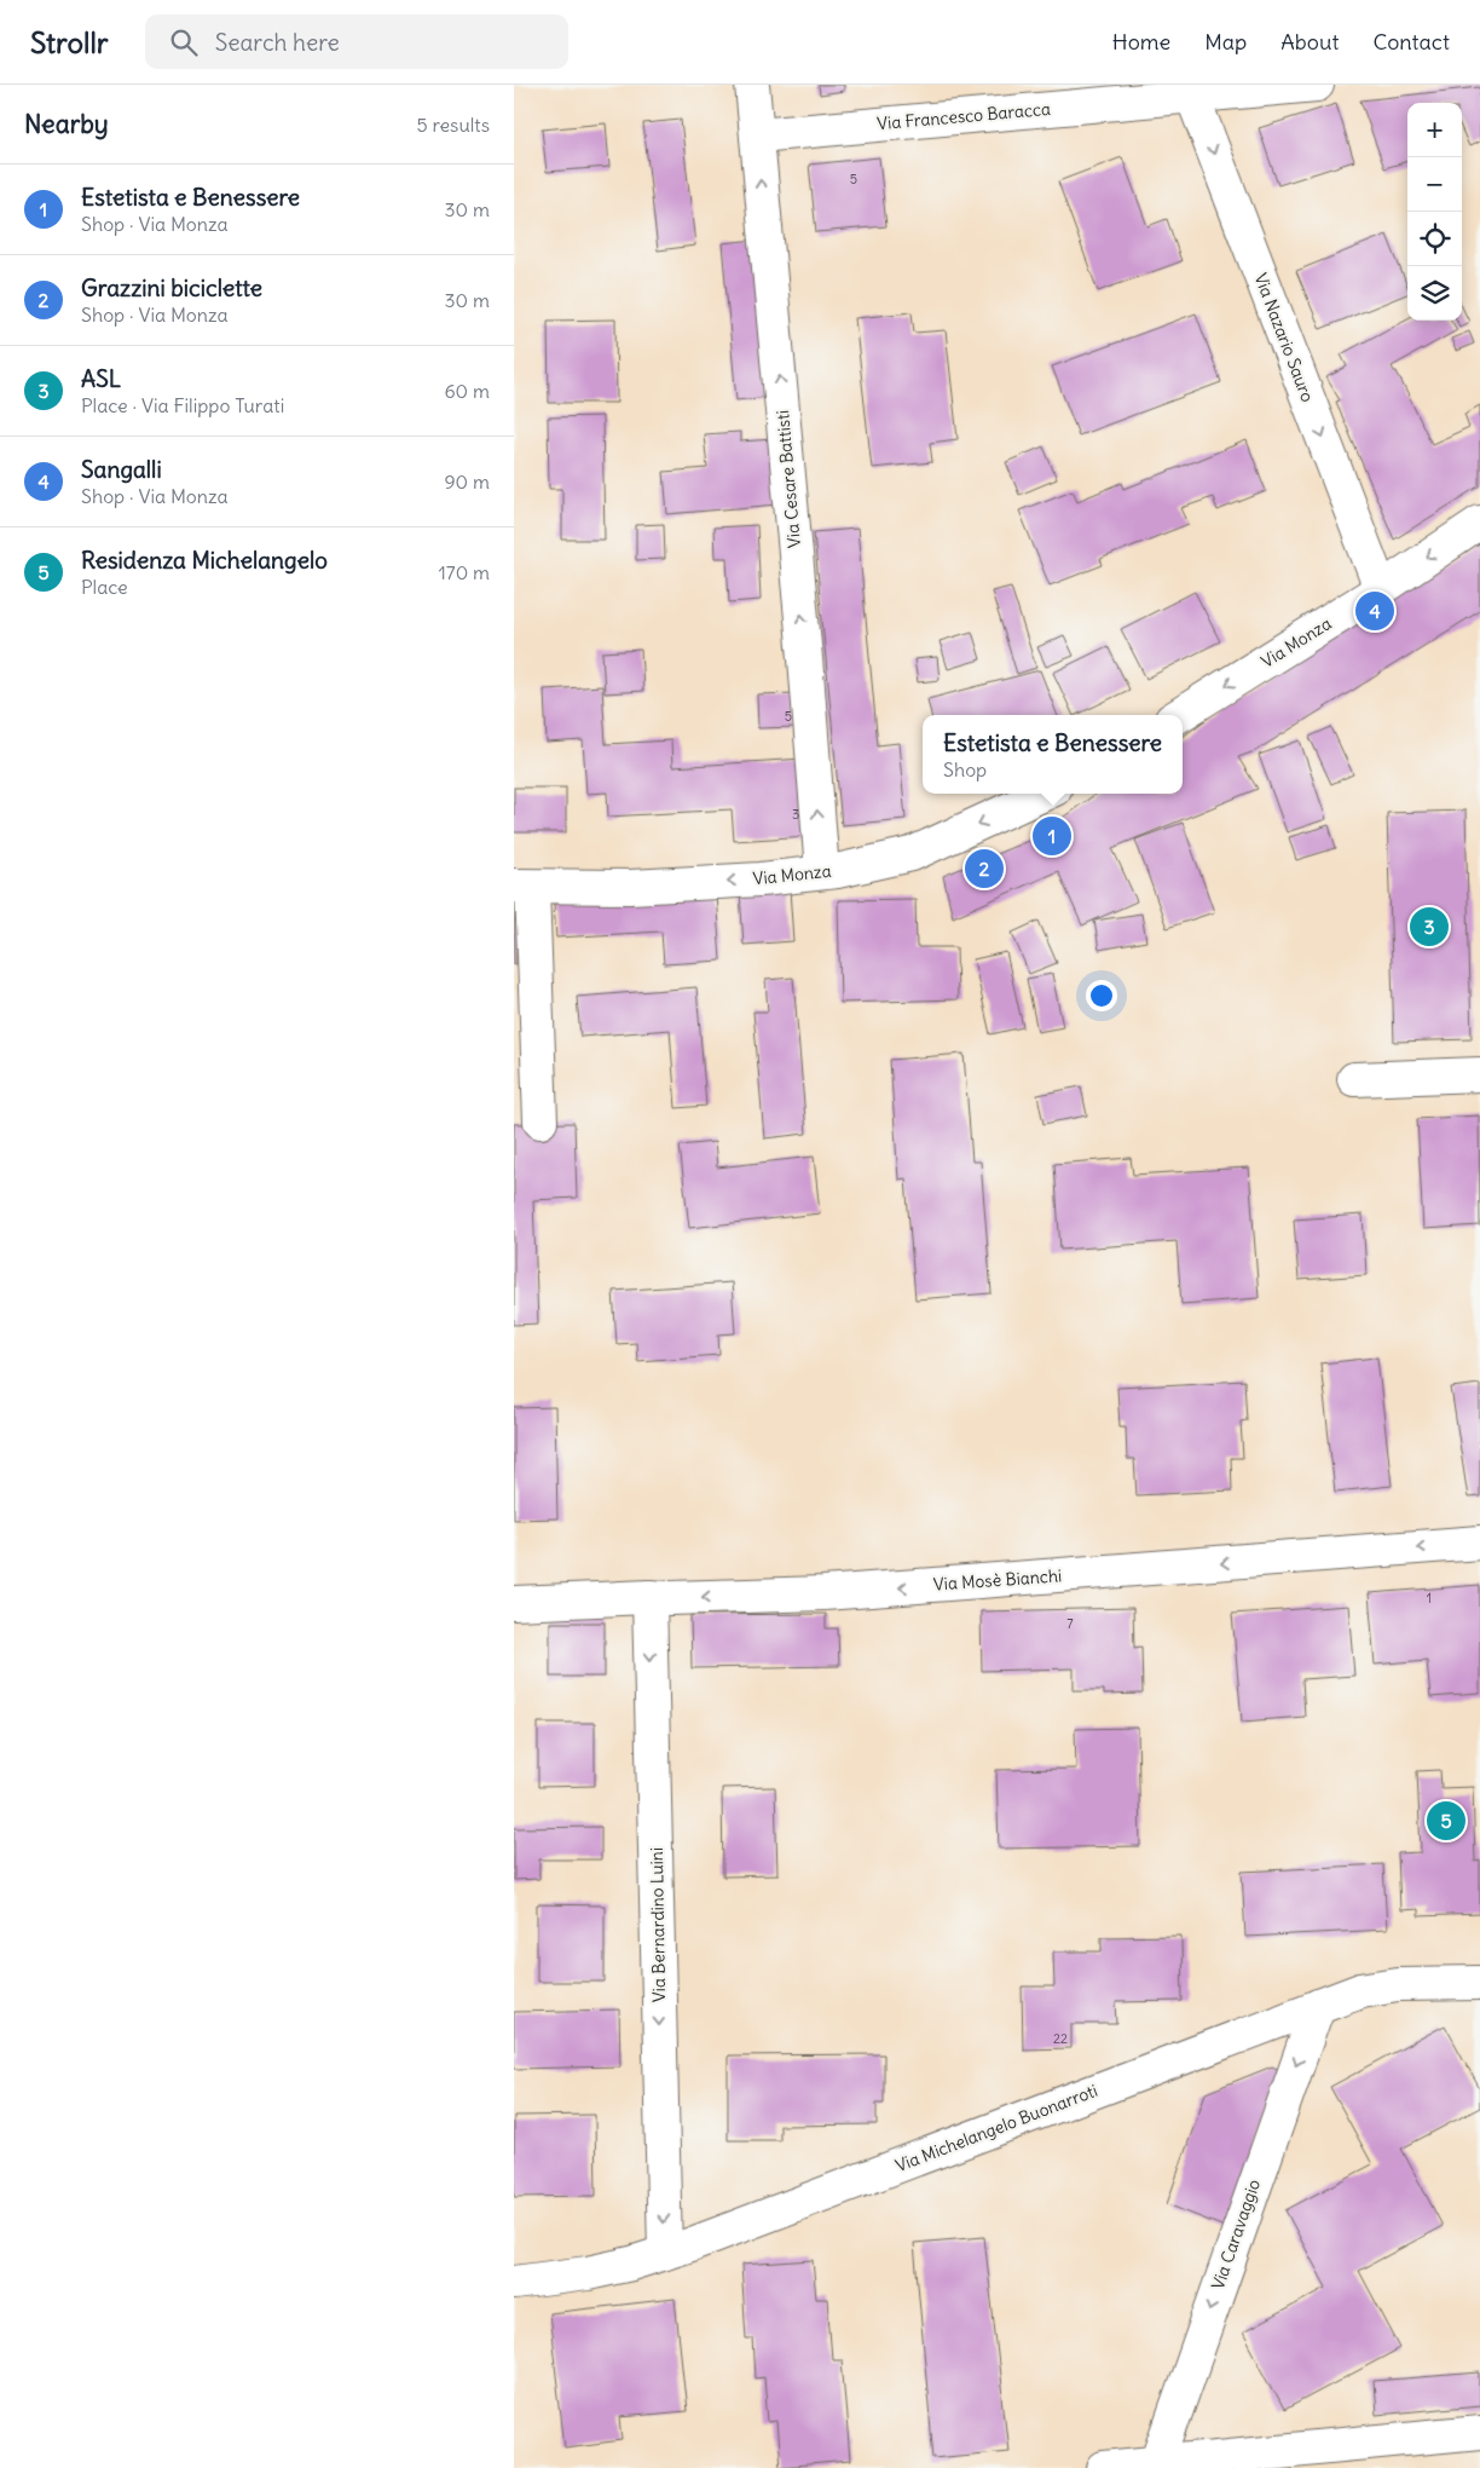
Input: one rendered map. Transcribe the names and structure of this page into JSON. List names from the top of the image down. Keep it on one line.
{"streets":{"street":["Via Francesco Baracca","Via Nazario Sauro","Via Cesare Battisti","Via Monza","Via Mosè Bianchi","Via Bernardino Luini","Via Michelangelo Buonarroti","Via Caravaggio"]},"crossings":[["Via Francesco Baracca","Via Nazario Sauro"],["Via Francesco Baracca","Via Cesare Battisti"],["Via Nazario Sauro","Via Monza"],["Via Cesare Battisti","Via Monza"],["Via Mosè Bianchi","Via Bernardino Luini"],["Via Bernardino Luini","Via Michelangelo Buonarroti"],["Via Michelangelo Buonarroti","Via Caravaggio"]],"one_way":["Via Nazario Sauro","Via Cesare Battisti","Via Monza","Via Mosè Bianchi","Via Bernardino Luini","Via Caravaggio"],"house_numbers":["5","5","3","1","7","22"],"page":{"header":"Strollr","search":"Search here","nav":["Home","Map","About","Contact"],"heading":["Nearby","5 results"],"map_buttons":["+","−"],"list":[{"mark":"1","name":"Estetista e Benessere","note":"Shop · Via Monza","value":"30 m"},{"mark":"2","name":"Grazzini biciclette","note":"Shop · Via Monza","value":"30 m"},{"mark":"3","name":"ASL","note":"Place · Via Filippo Turati","value":"60 m"},{"mark":"4","name":"Sangalli","note":"Shop · Via Monza","value":"90 m"},{"mark":"5","name":"Residenza Michelangelo","note":"Place","value":"170 m"}],"pins":["4","1","2","3","5"],"popup":["Estetista e Benessere","Shop"]}}
